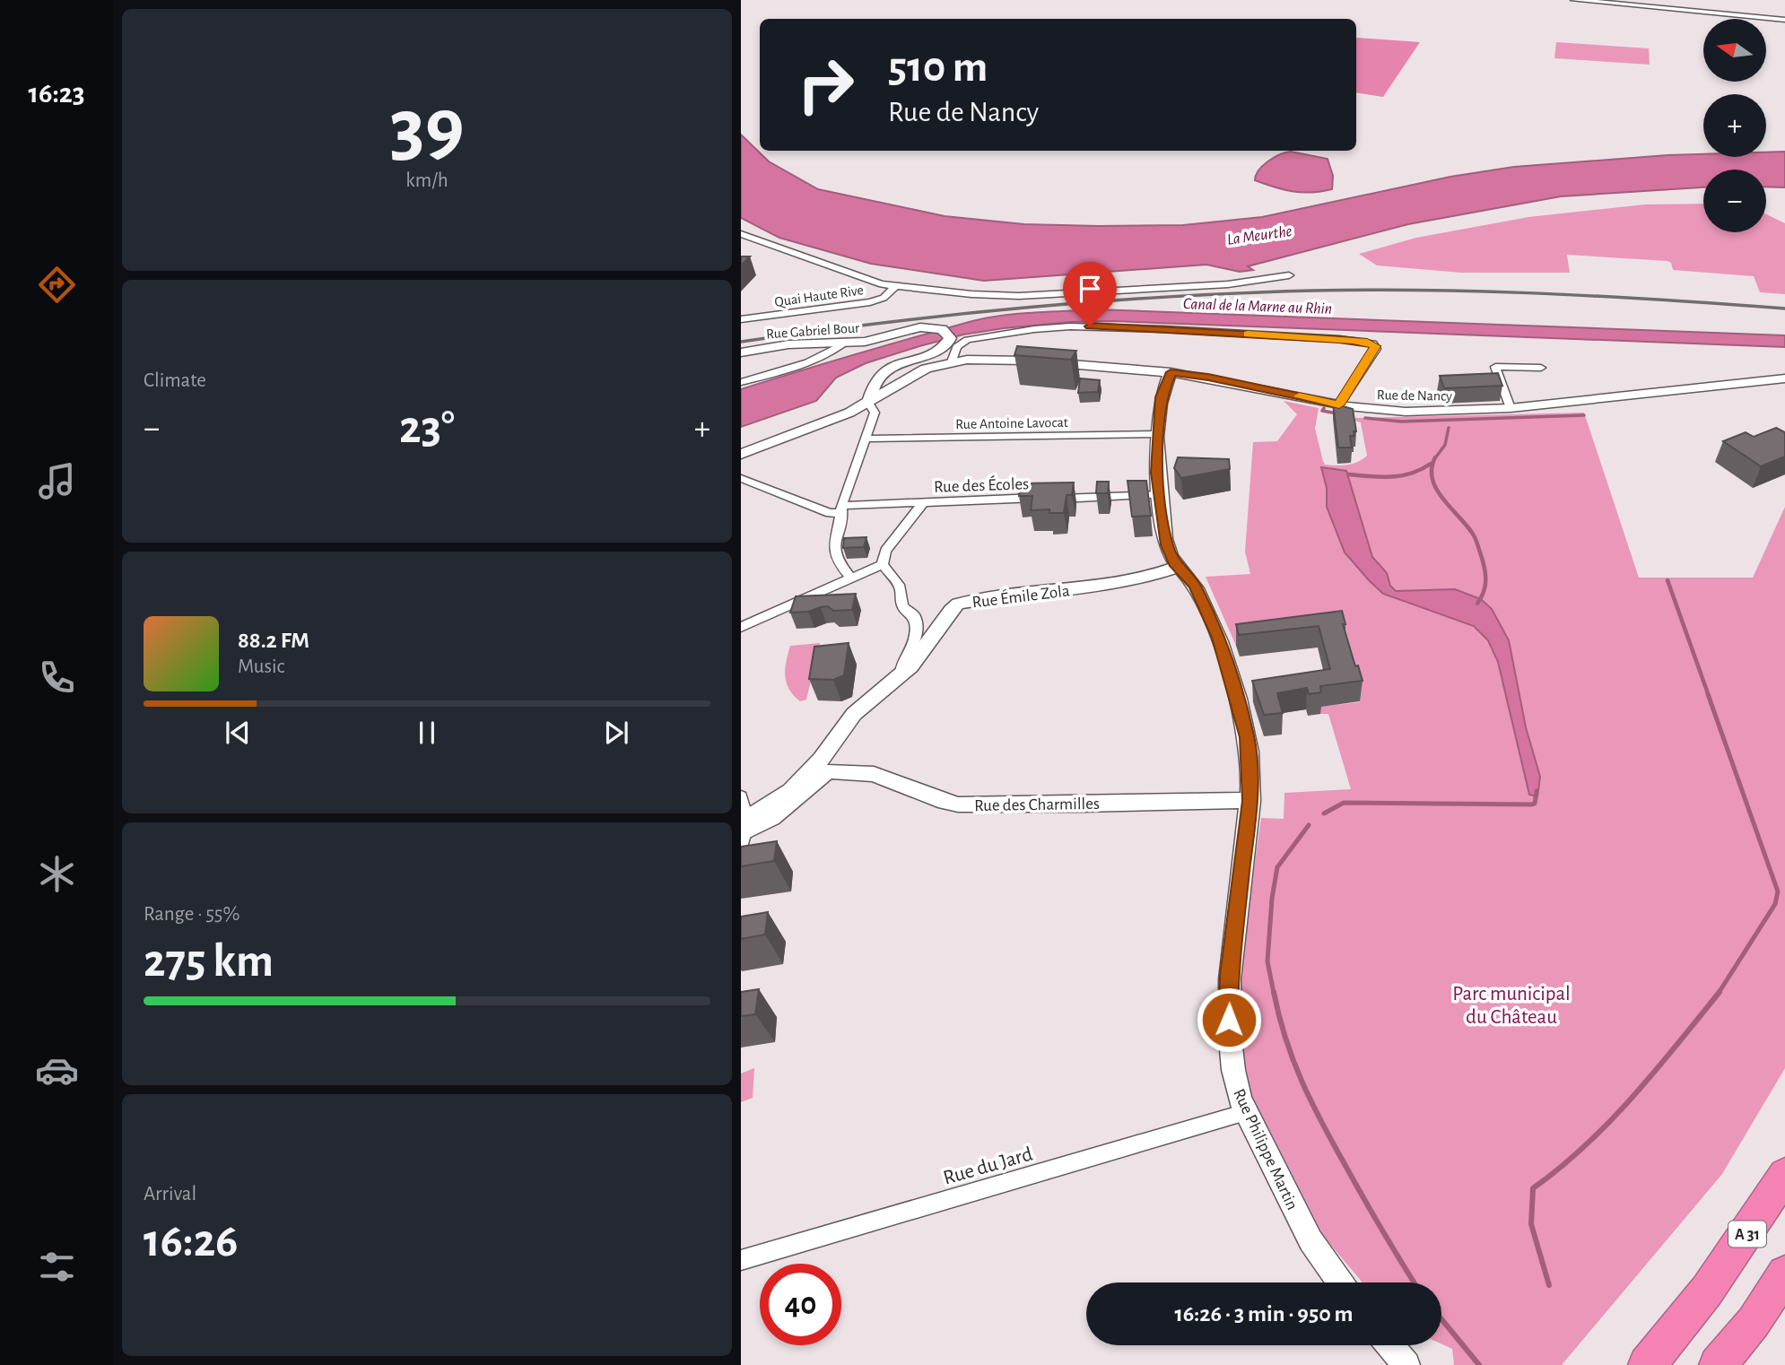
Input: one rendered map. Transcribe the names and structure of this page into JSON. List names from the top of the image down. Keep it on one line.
{"streets":{"highway":["A 31"],"main road":["Rue Gabriel Bour","Rue de Nancy","Rue Émile Zola","Rue des Charmilles","Rue Philippe Martin"],"street":["Quai Haute Rive","Rue Antoine Lavocat","Rue des Écoles","Rue du Jard"]},"crossings":[["Rue de Nancy","Rue Philippe Martin"],["Rue Antoine Lavocat","Rue Philippe Martin"],["Rue des Écoles","Rue Philippe Martin"],["Rue Émile Zola","Rue des Charmilles"],["Rue Émile Zola","Rue Philippe Martin"],["Rue des Charmilles","Rue Philippe Martin"],["Rue Philippe Martin","Rue du Jard"]],"water":["La Meurthe","Canal de la Marne au Rhin"],"parks":["Parc municipal du Château"],"north":"left","page":{"tabs":"16:23","tile":[["39","km/h"],"Climate",["Range · 55%","275 km"],["Arrival","16:26"]],"map_buttons":["+","−"],"turn":["510 m","Rue de Nancy"],"heat":["−","23°","+"],"song":["88.2 FM","Music"],"limit":"40","trip":"16:26 · 3 min · 950 m"}}
